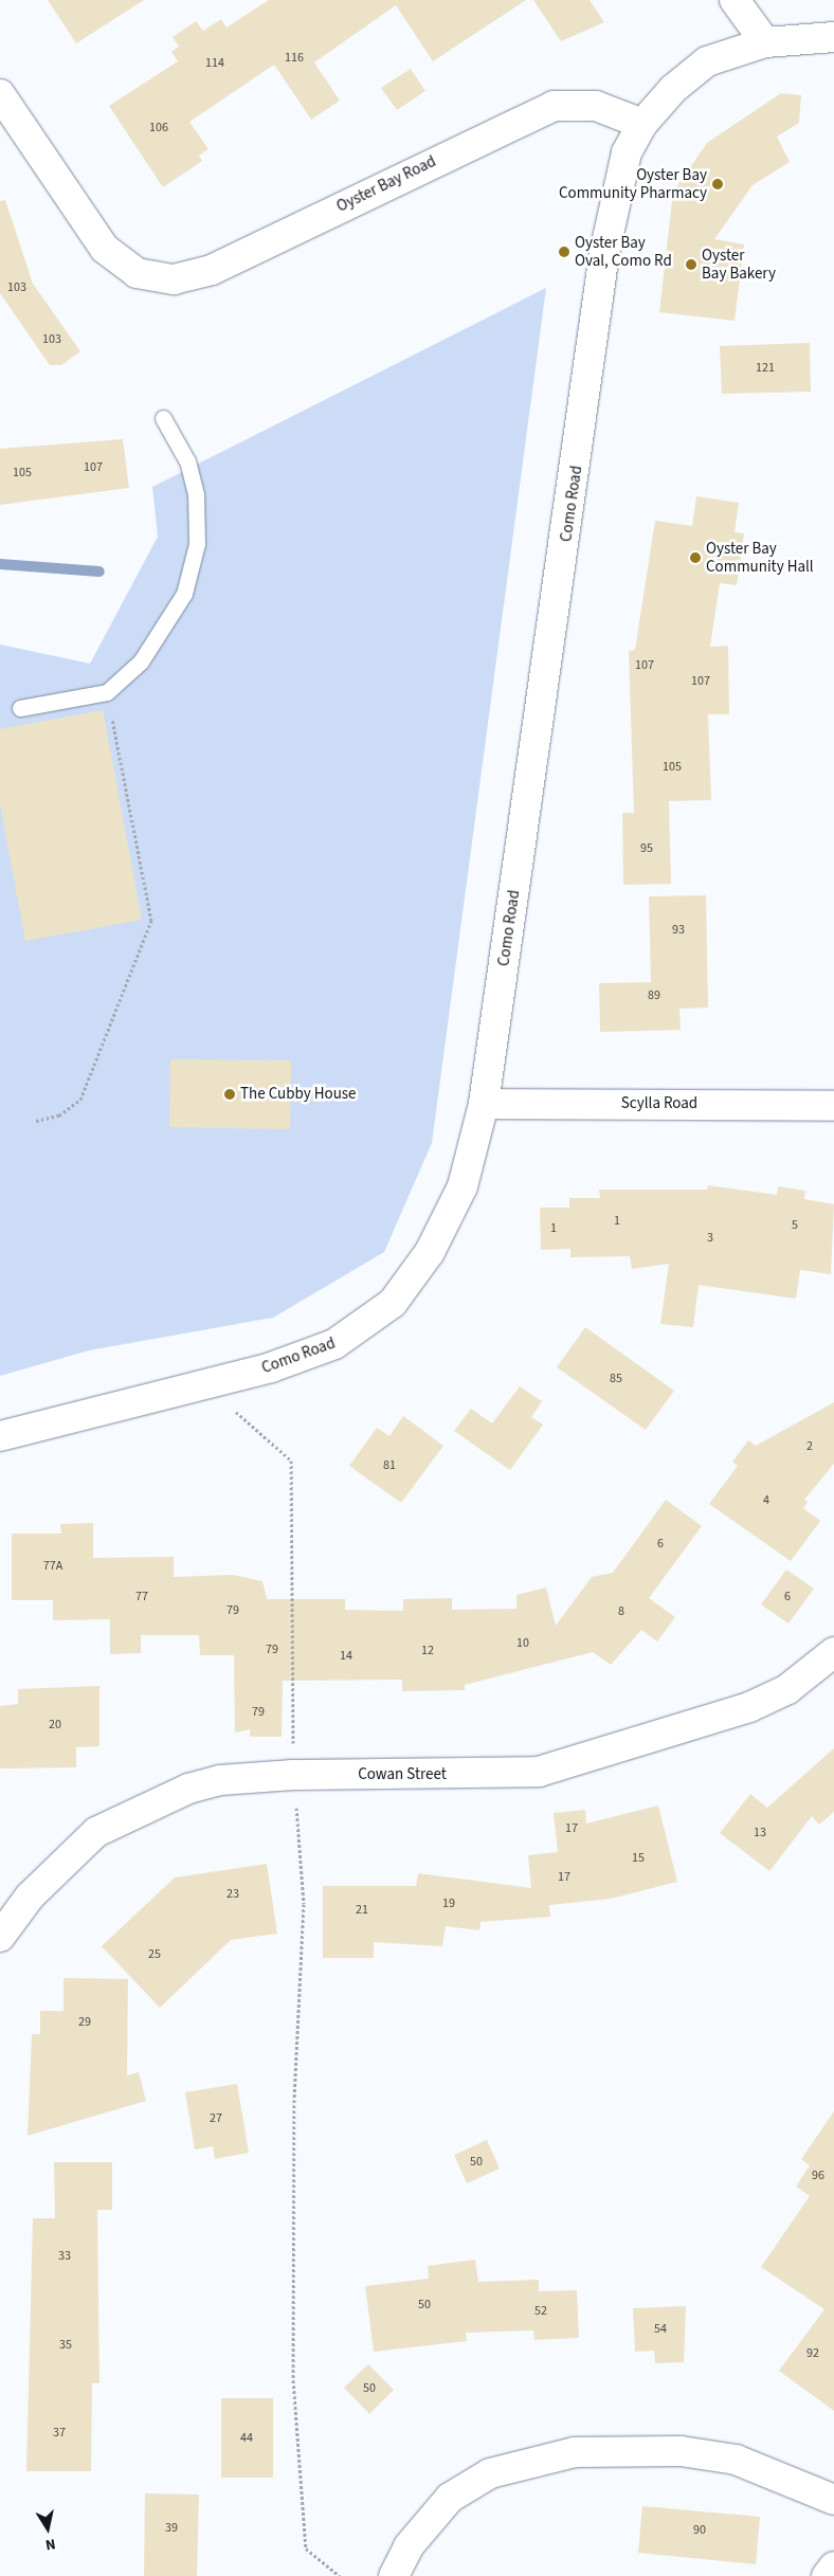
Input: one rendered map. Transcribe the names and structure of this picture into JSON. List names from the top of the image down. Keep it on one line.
{"streets":{"street":["Oyster Bay Road","Como Road","Scylla Road","Cowan Street"]},"crossings":[["Oyster Bay Road","Como Road"],["Como Road","Scylla Road"]],"places":["Oyster Bay Community Pharmacy","Oyster Bay Oval, Como Rd","Oyster Bay Bakery","Oyster Bay Community Hall","The Cubby House"],"house_numbers":["116","114","106","103","103","121","107","105","107","107","105","95","93","89","1","5","1","3","85","2","81","4","6","77A","77","6","79","8","10","79","12","14","79","20","17","13","15","17","23","19","21","25","29","27","50","96","33","50","52","54","35","92","50","37","44","39","90"],"north":"bottom"}
